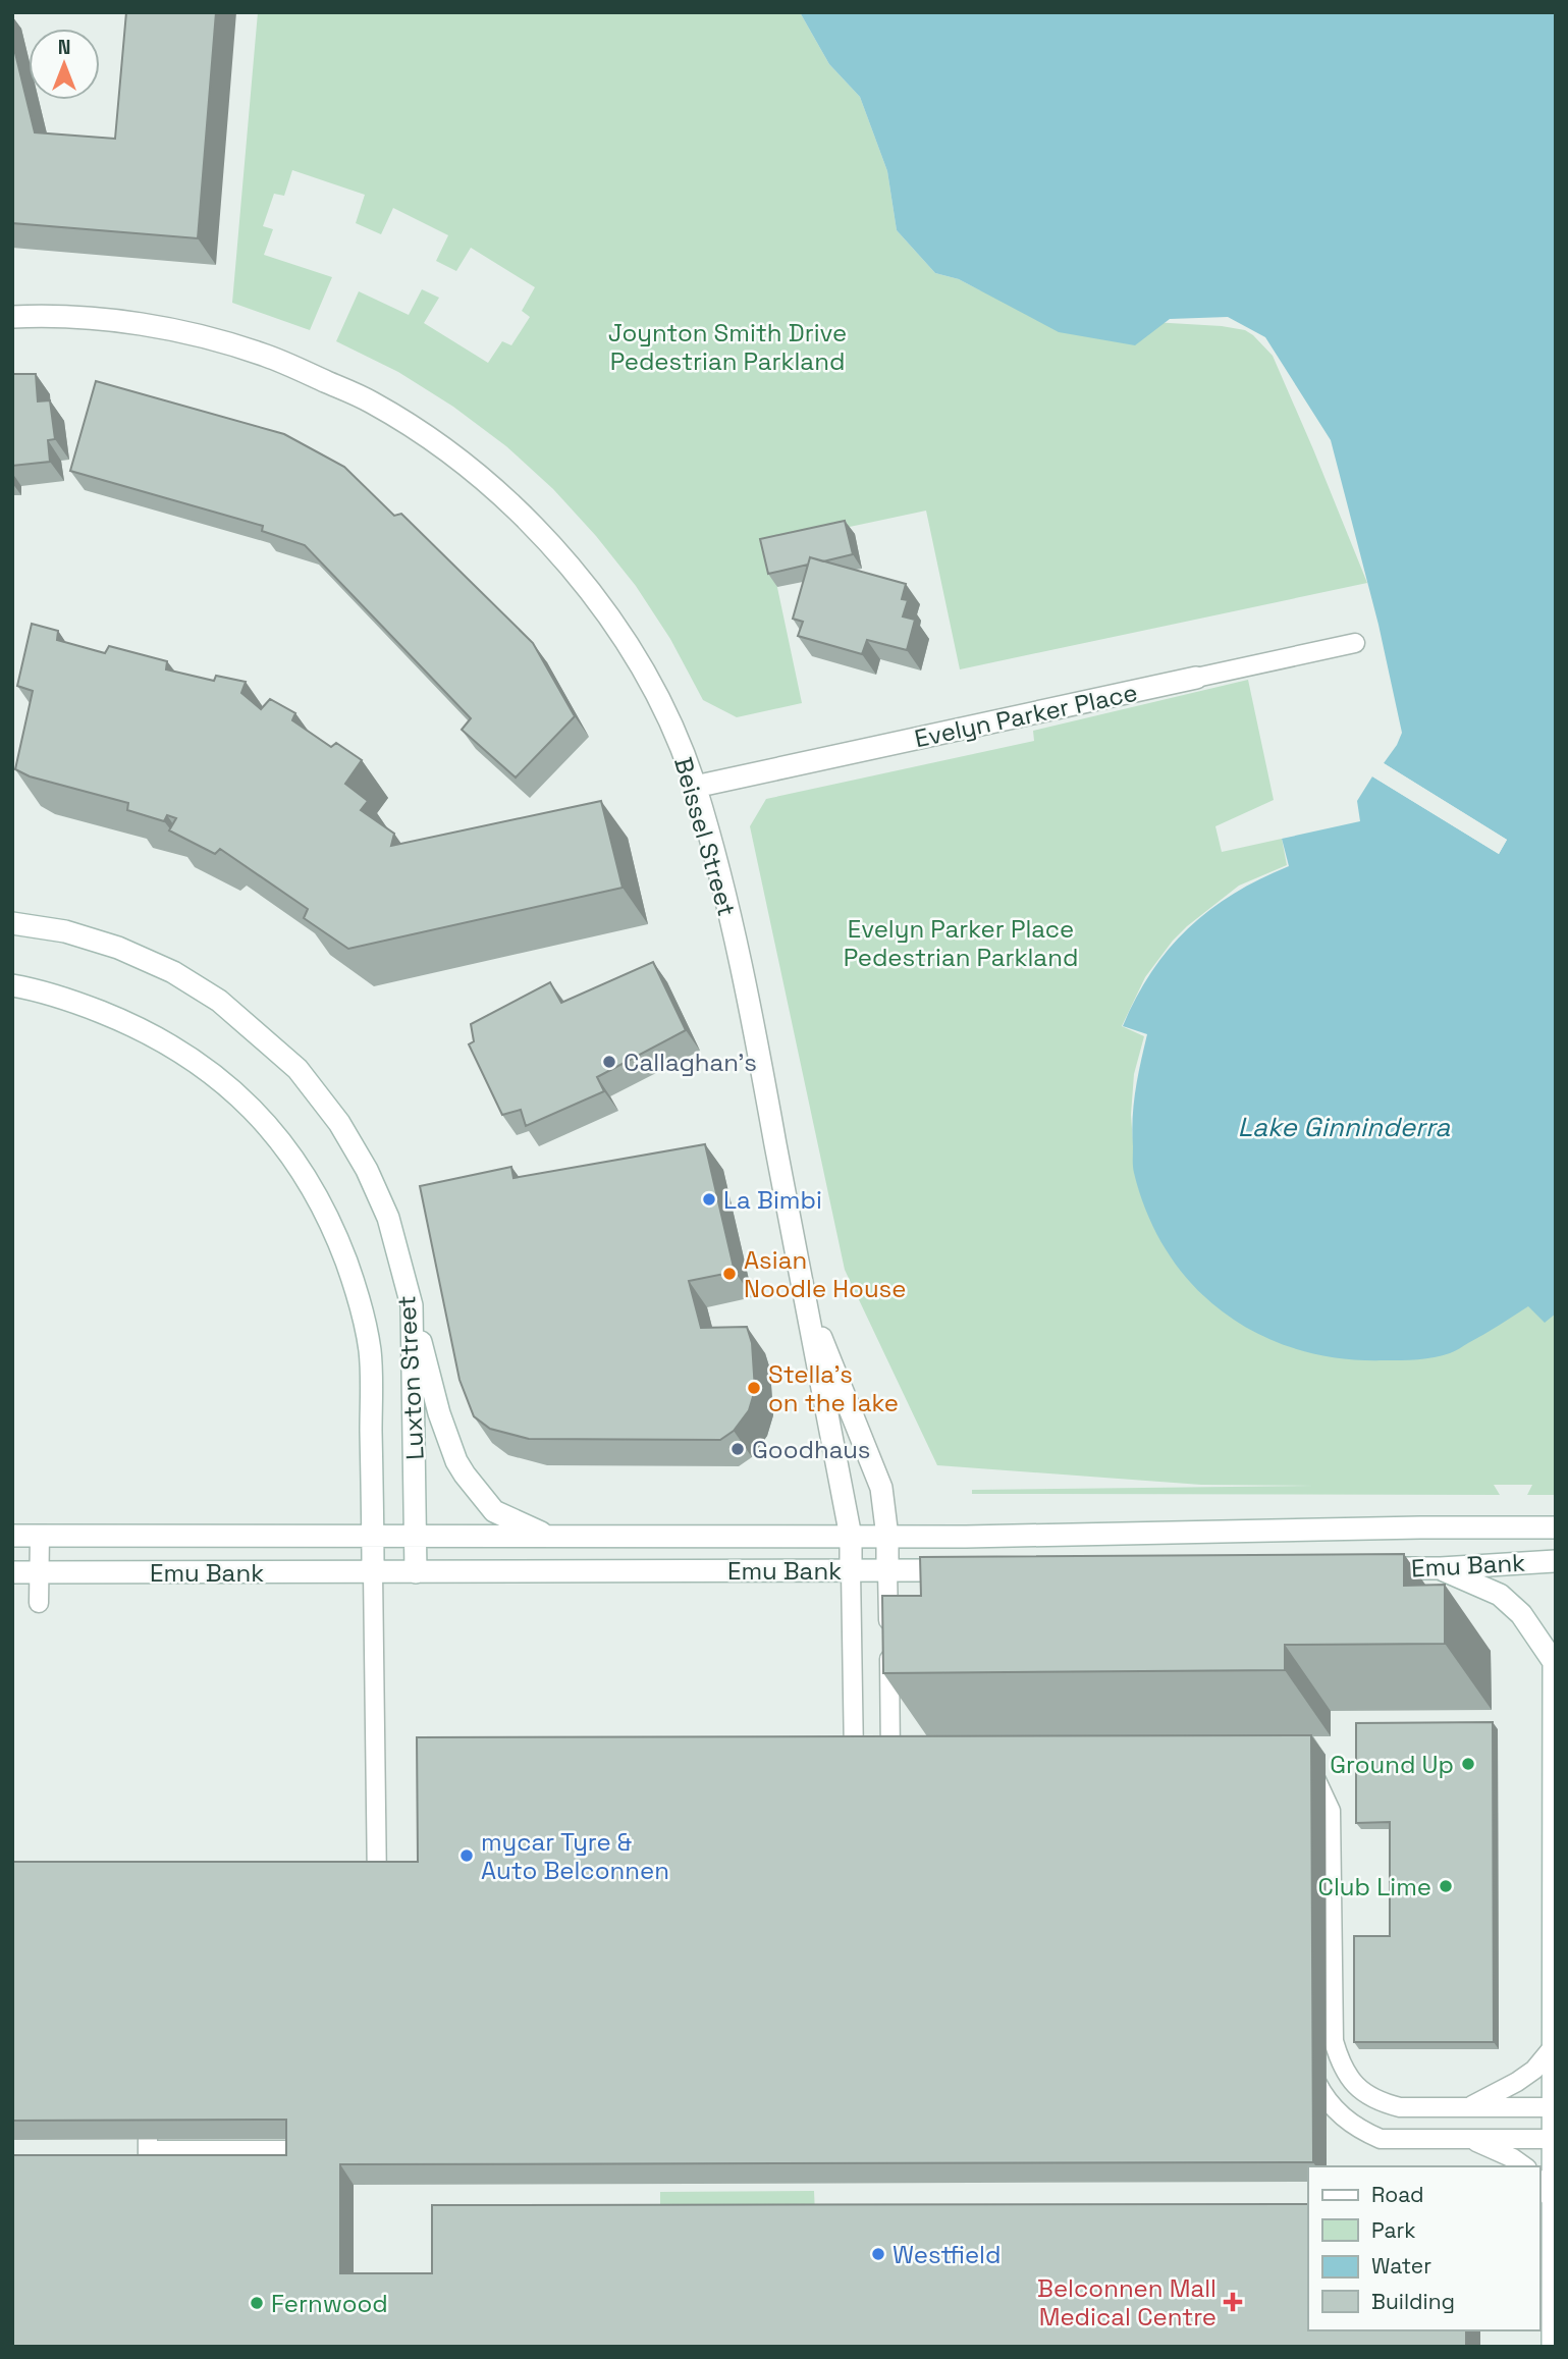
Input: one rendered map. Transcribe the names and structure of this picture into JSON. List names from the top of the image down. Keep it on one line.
{"streets":{"main road":["Evelyn Parker Place","Beissel Street","Luxton Street","Emu Bank"]},"crossings":[["Evelyn Parker Place","Beissel Street"],["Beissel Street","Emu Bank"],["Luxton Street","Emu Bank"]],"water":["Lake Ginninderra"],"parks":["Joynton Smith Drive Pedestrian Parkland","Evelyn Parker Place Pedestrian Parkland"],"places":{"other":["Callaghan's","La Bimbi","Asian Noodle House","Stella's on the lake","Goodhaus","Ground Up","mycar Tyre & Auto Belconnen","Club Lime","Westfield","Fernwood"],"health":["Belconnen Mall Medical Centre"]},"legend":["Road","Park","Water","Building"],"north":"top"}
